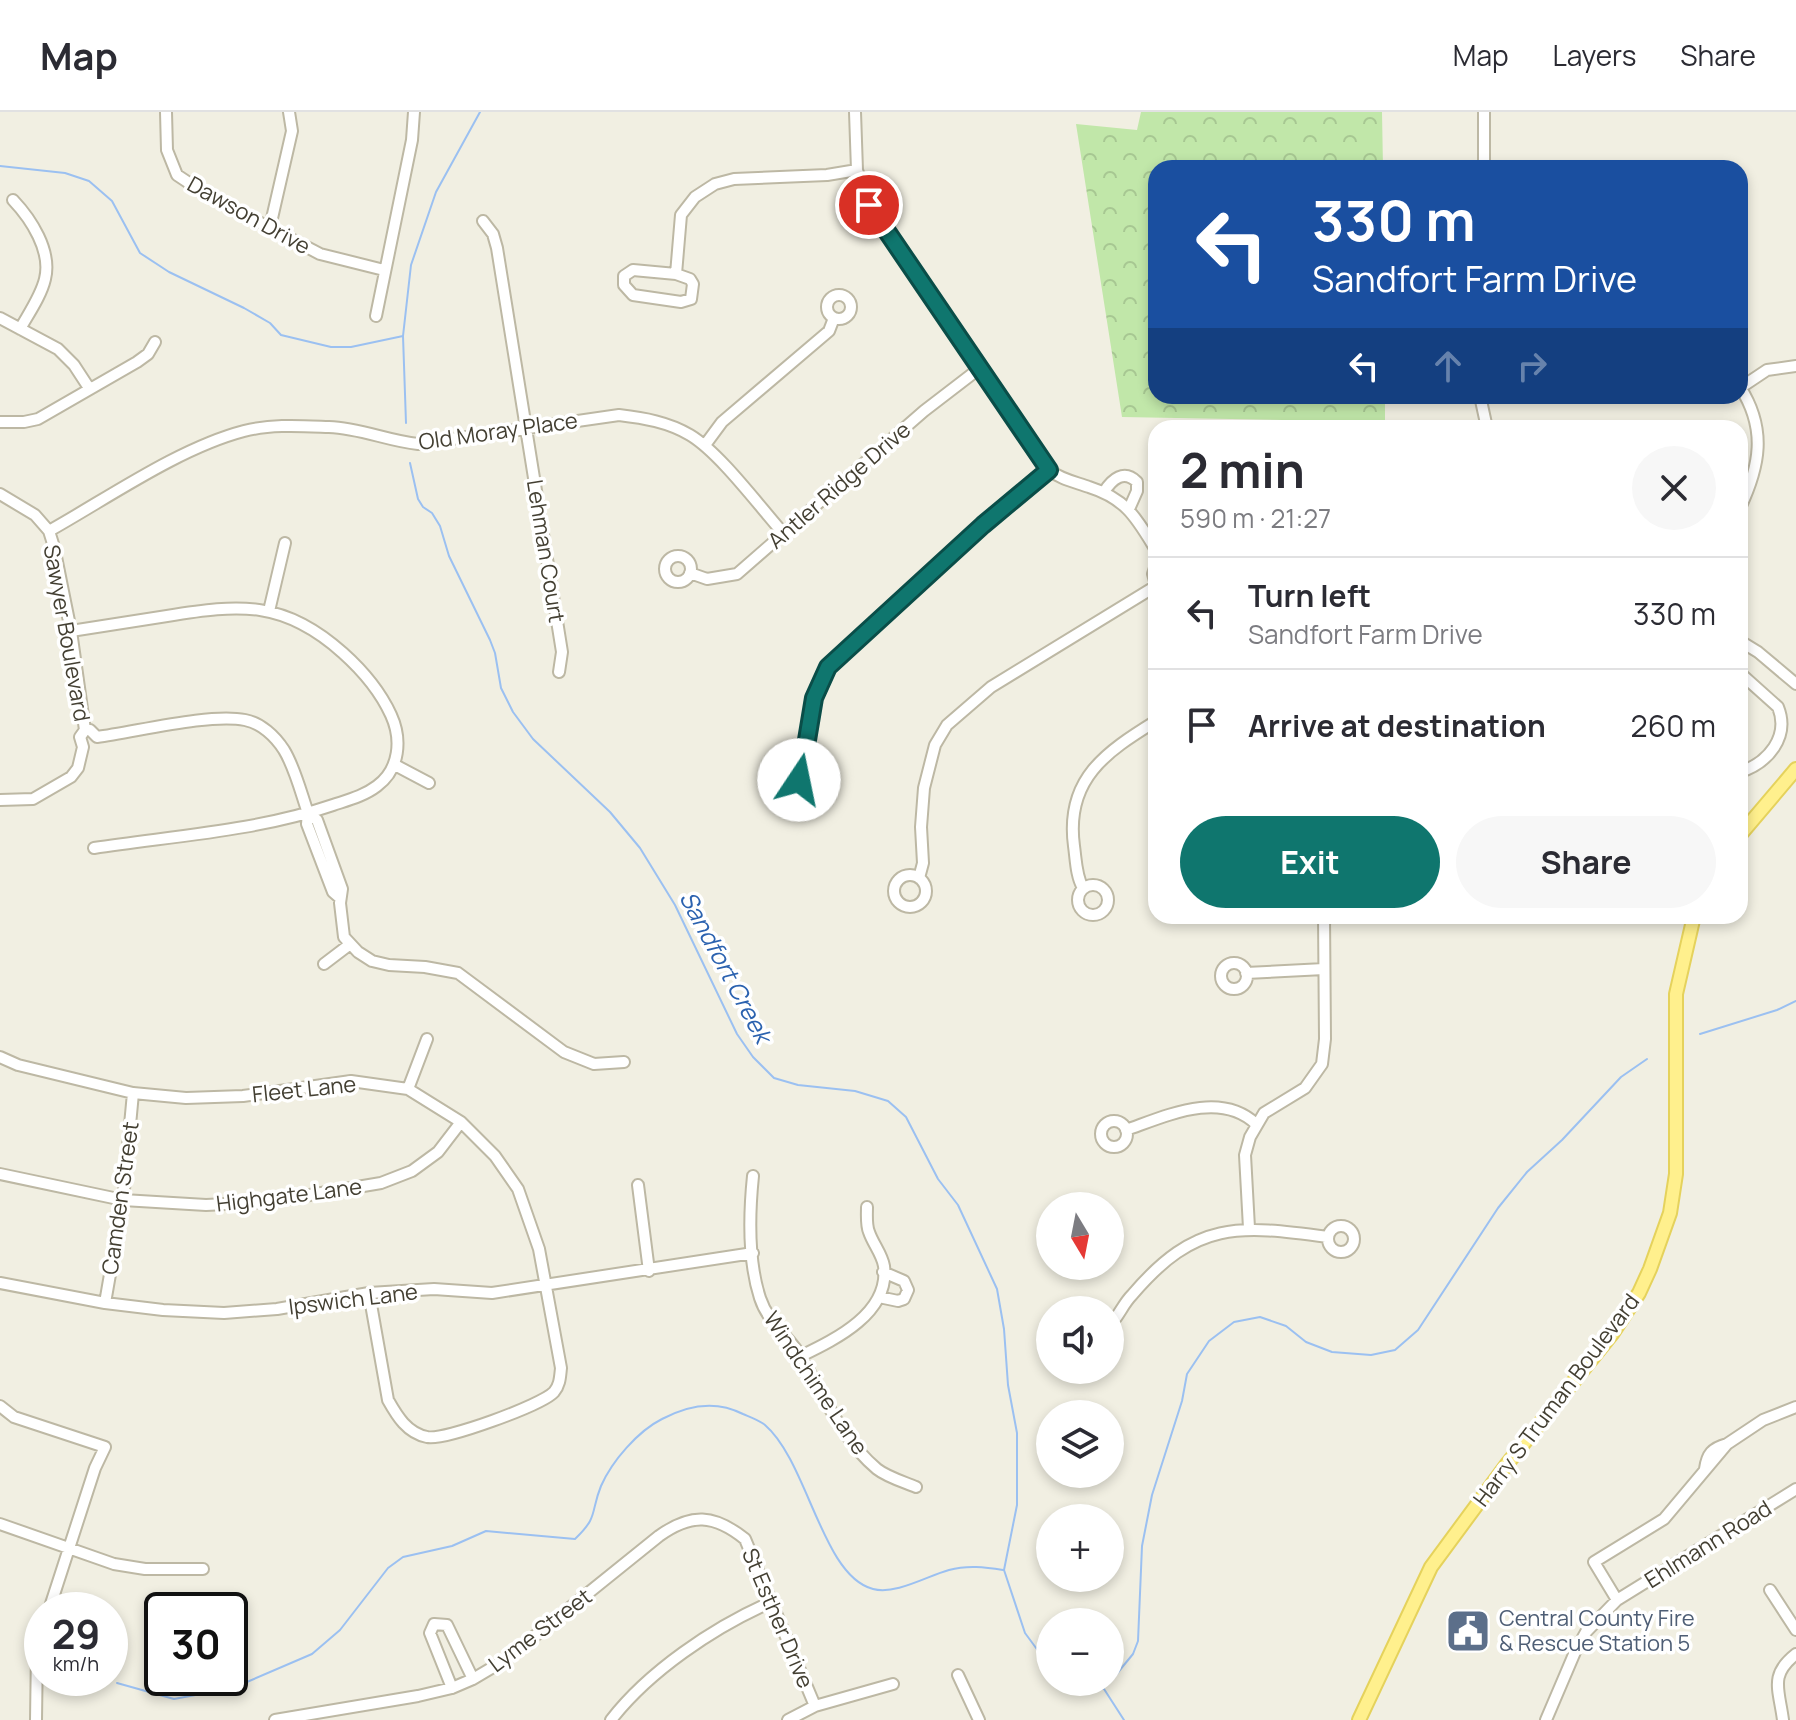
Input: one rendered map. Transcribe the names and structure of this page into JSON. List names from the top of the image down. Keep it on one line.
{"streets":{"main road":["Harry S Truman Boulevard"],"street":["Dawson Drive","Old Moray Place","Antler Ridge Drive","Lehman Court","Sawyer Boulevard","Fleet Lane","Highgate Lane","Camden Street","Ipswich Lane","Windchime Lane","Ehlmann Road","St Esther Drive","Lyme Street"]},"crossings":[["Old Moray Place","Antler Ridge Drive"],["Old Moray Place","Lehman Court"],["Old Moray Place","Sawyer Boulevard"],["Fleet Lane","Highgate Lane"],["Fleet Lane","Camden Street"],["Fleet Lane","Ipswich Lane"],["Highgate Lane","Camden Street"],["Camden Street","Ipswich Lane"],["Ipswich Lane","Windchime Lane"],["St Esther Drive","Lyme Street"]],"water":["Sandfort Creek"],"places":{"public building":["Central County Fire & Rescue Station 5"]},"north":"bottom","page":{"header":"Map","nav":["Map","Layers","Share"],"turn":["330 m","Sandfort Farm Drive"],"heading":["2 min","590 m · 21:27"],"list":[{"name":"Turn left","note":"Sandfort Farm Drive","value":"330 m"},{"name":"Arrive at destination","value":"260 m"}],"buttons":["Exit","Share"],"map_buttons":["+","−"],"speed":"29 km/h","limit":"30"}}
